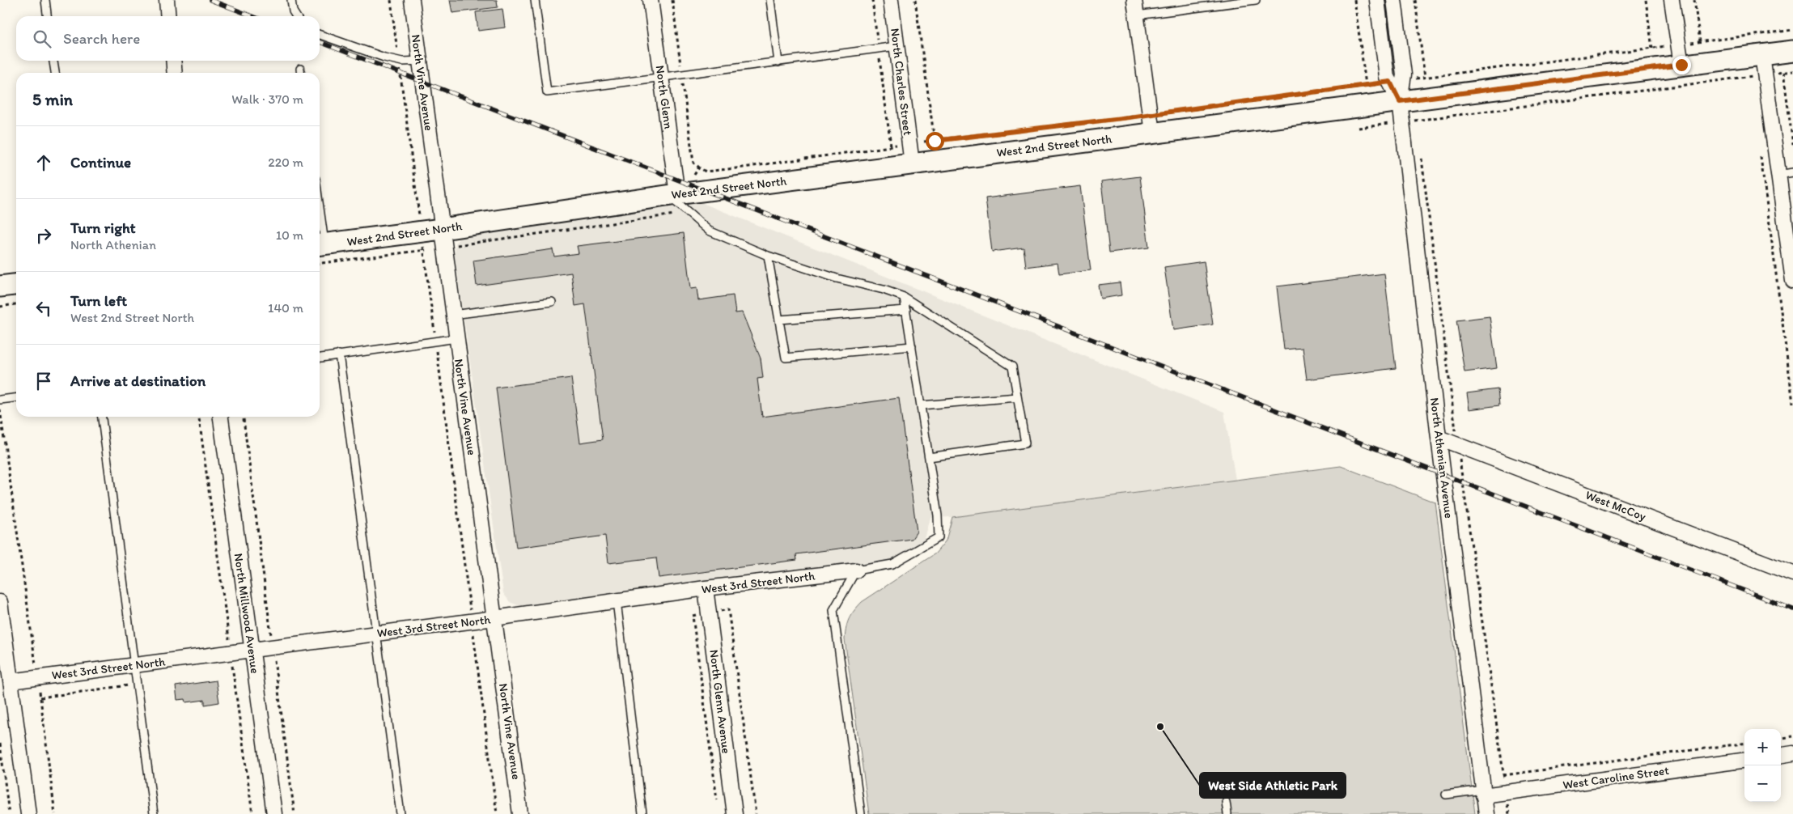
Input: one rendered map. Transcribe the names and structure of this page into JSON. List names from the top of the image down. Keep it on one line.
{"streets":{"street":["North Charles Street","North Vine Avenue","North Glenn","West 2nd Street North","North Athenian Avenue","West McCoy","West 3rd Street North","North Millwood Avenue","North Glenn Avenue","West Caroline Street"]},"crossings":[["North Charles Street","West 2nd Street North"],["North Vine Avenue","West 2nd Street North"],["North Vine Avenue","West 3rd Street North"],["North Glenn","West 2nd Street North"],["West 2nd Street North","North Athenian Avenue"],["North Athenian Avenue","West McCoy"],["North Athenian Avenue","West Caroline Street"],["West 3rd Street North","North Millwood Avenue"],["West 3rd Street North","North Glenn Avenue"]],"places":["West Side Athletic Park"],"page":{"search":"Search here","heading":["5 min","Walk · 370 m"],"list":[["Continue","220 m"],["Turn right","North Athenian","10 m"],["Turn left","West 2nd Street North","140 m"],"Arrive at destination"],"map_buttons":["+","−"]}}
